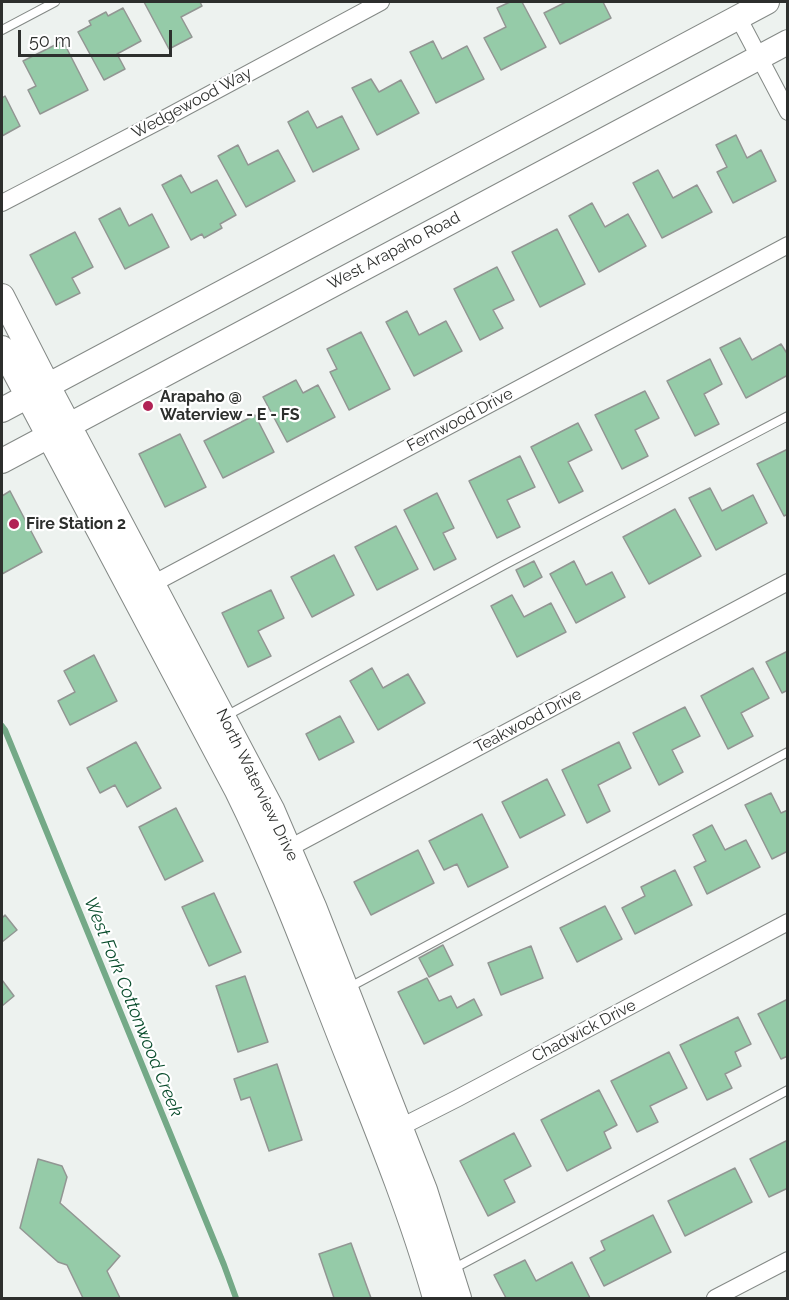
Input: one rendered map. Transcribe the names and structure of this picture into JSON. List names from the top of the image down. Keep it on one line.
{"streets":{"street":["Wedgewood Way","West Arapaho Road","Fernwood Drive","Teakwood Drive","North Waterview Drive","Chadwick Drive"]},"crossings":[["West Arapaho Road","North Waterview Drive"],["Fernwood Drive","North Waterview Drive"],["Teakwood Drive","North Waterview Drive"],["North Waterview Drive","Chadwick Drive"]],"water":["West Fork Cottonwood Creek"],"places":["Arapaho @ Waterview - E - FS","Fire Station 2"],"scale_bar":"50 m"}
